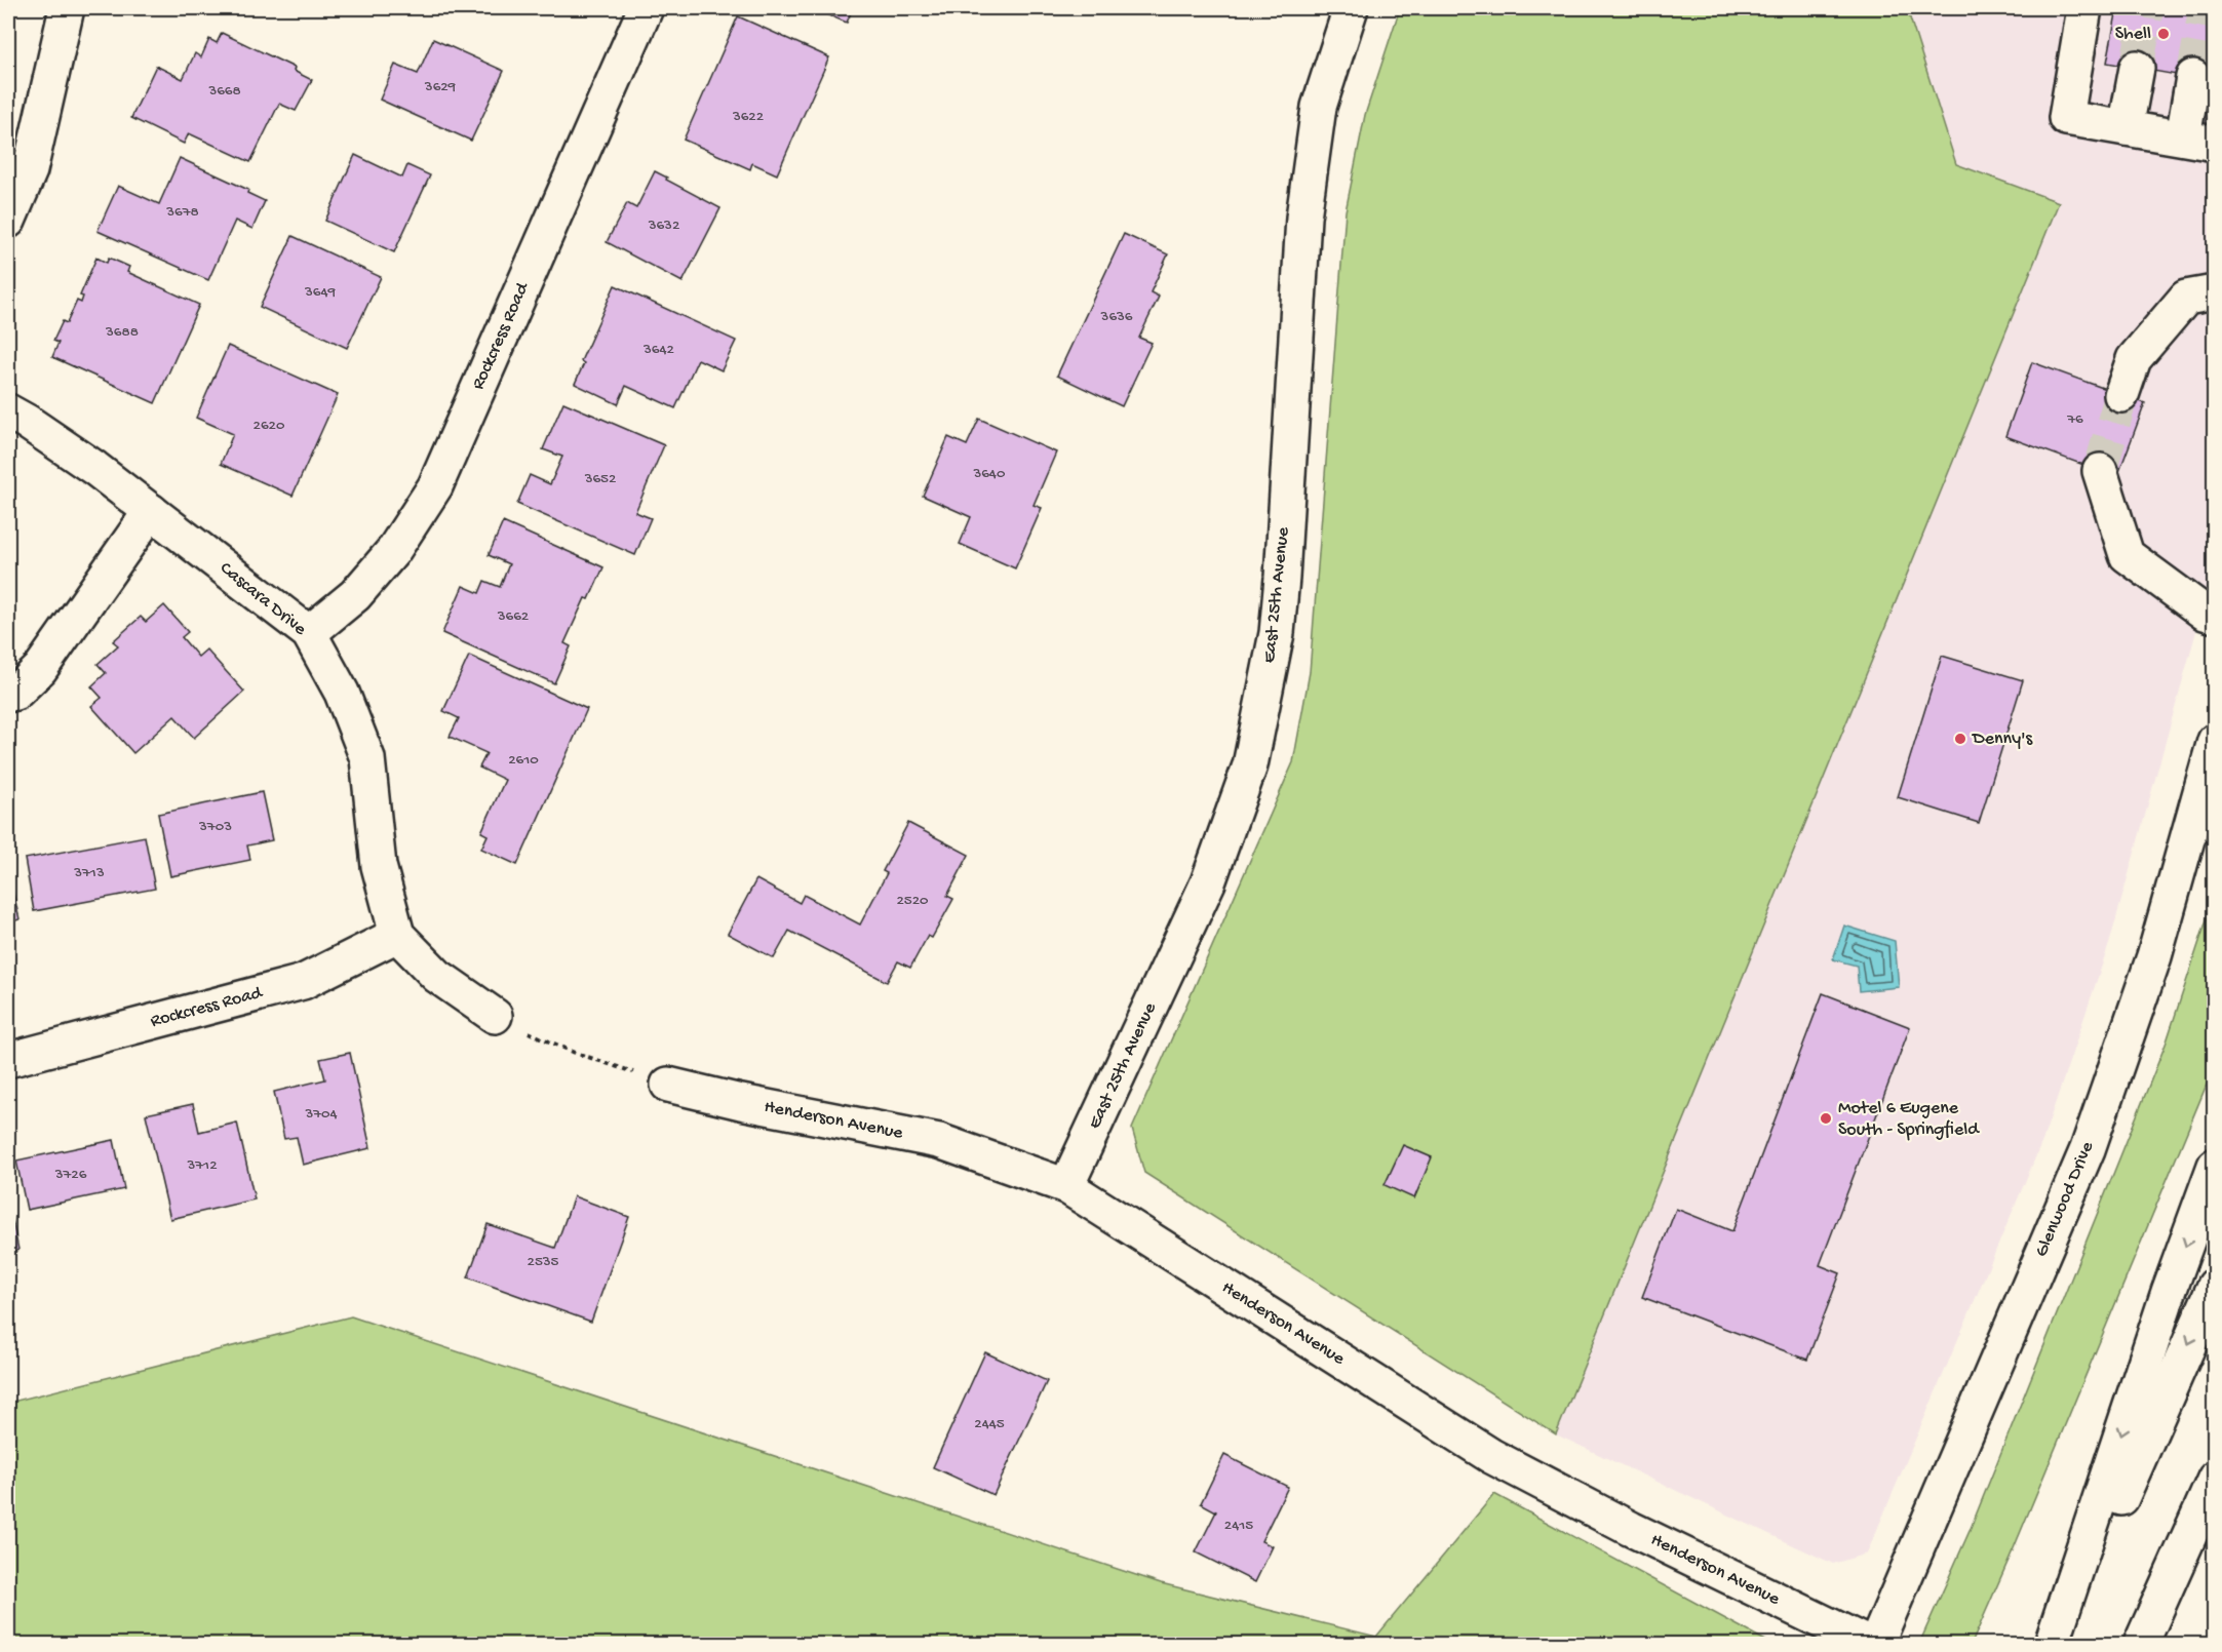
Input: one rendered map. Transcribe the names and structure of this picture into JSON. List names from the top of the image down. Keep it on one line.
{"streets":{"main road":["Rockcress Road","East 25th Avenue","Cascara Drive","Henderson Avenue","Glenwood Drive"]},"crossings":[["Rockcress Road","Cascara Drive"],["East 25th Avenue","Henderson Avenue"]],"places":["Shell","Denny's","Motel 6 Eugene South - Springfield"],"house_numbers":["3629","3668","3622","3678","3632","3649","3636","3688","3642","76","2620","3640","3652","3662","2610","3703","3713","2520","3704","3712","3726","2535","2445","2415"]}
